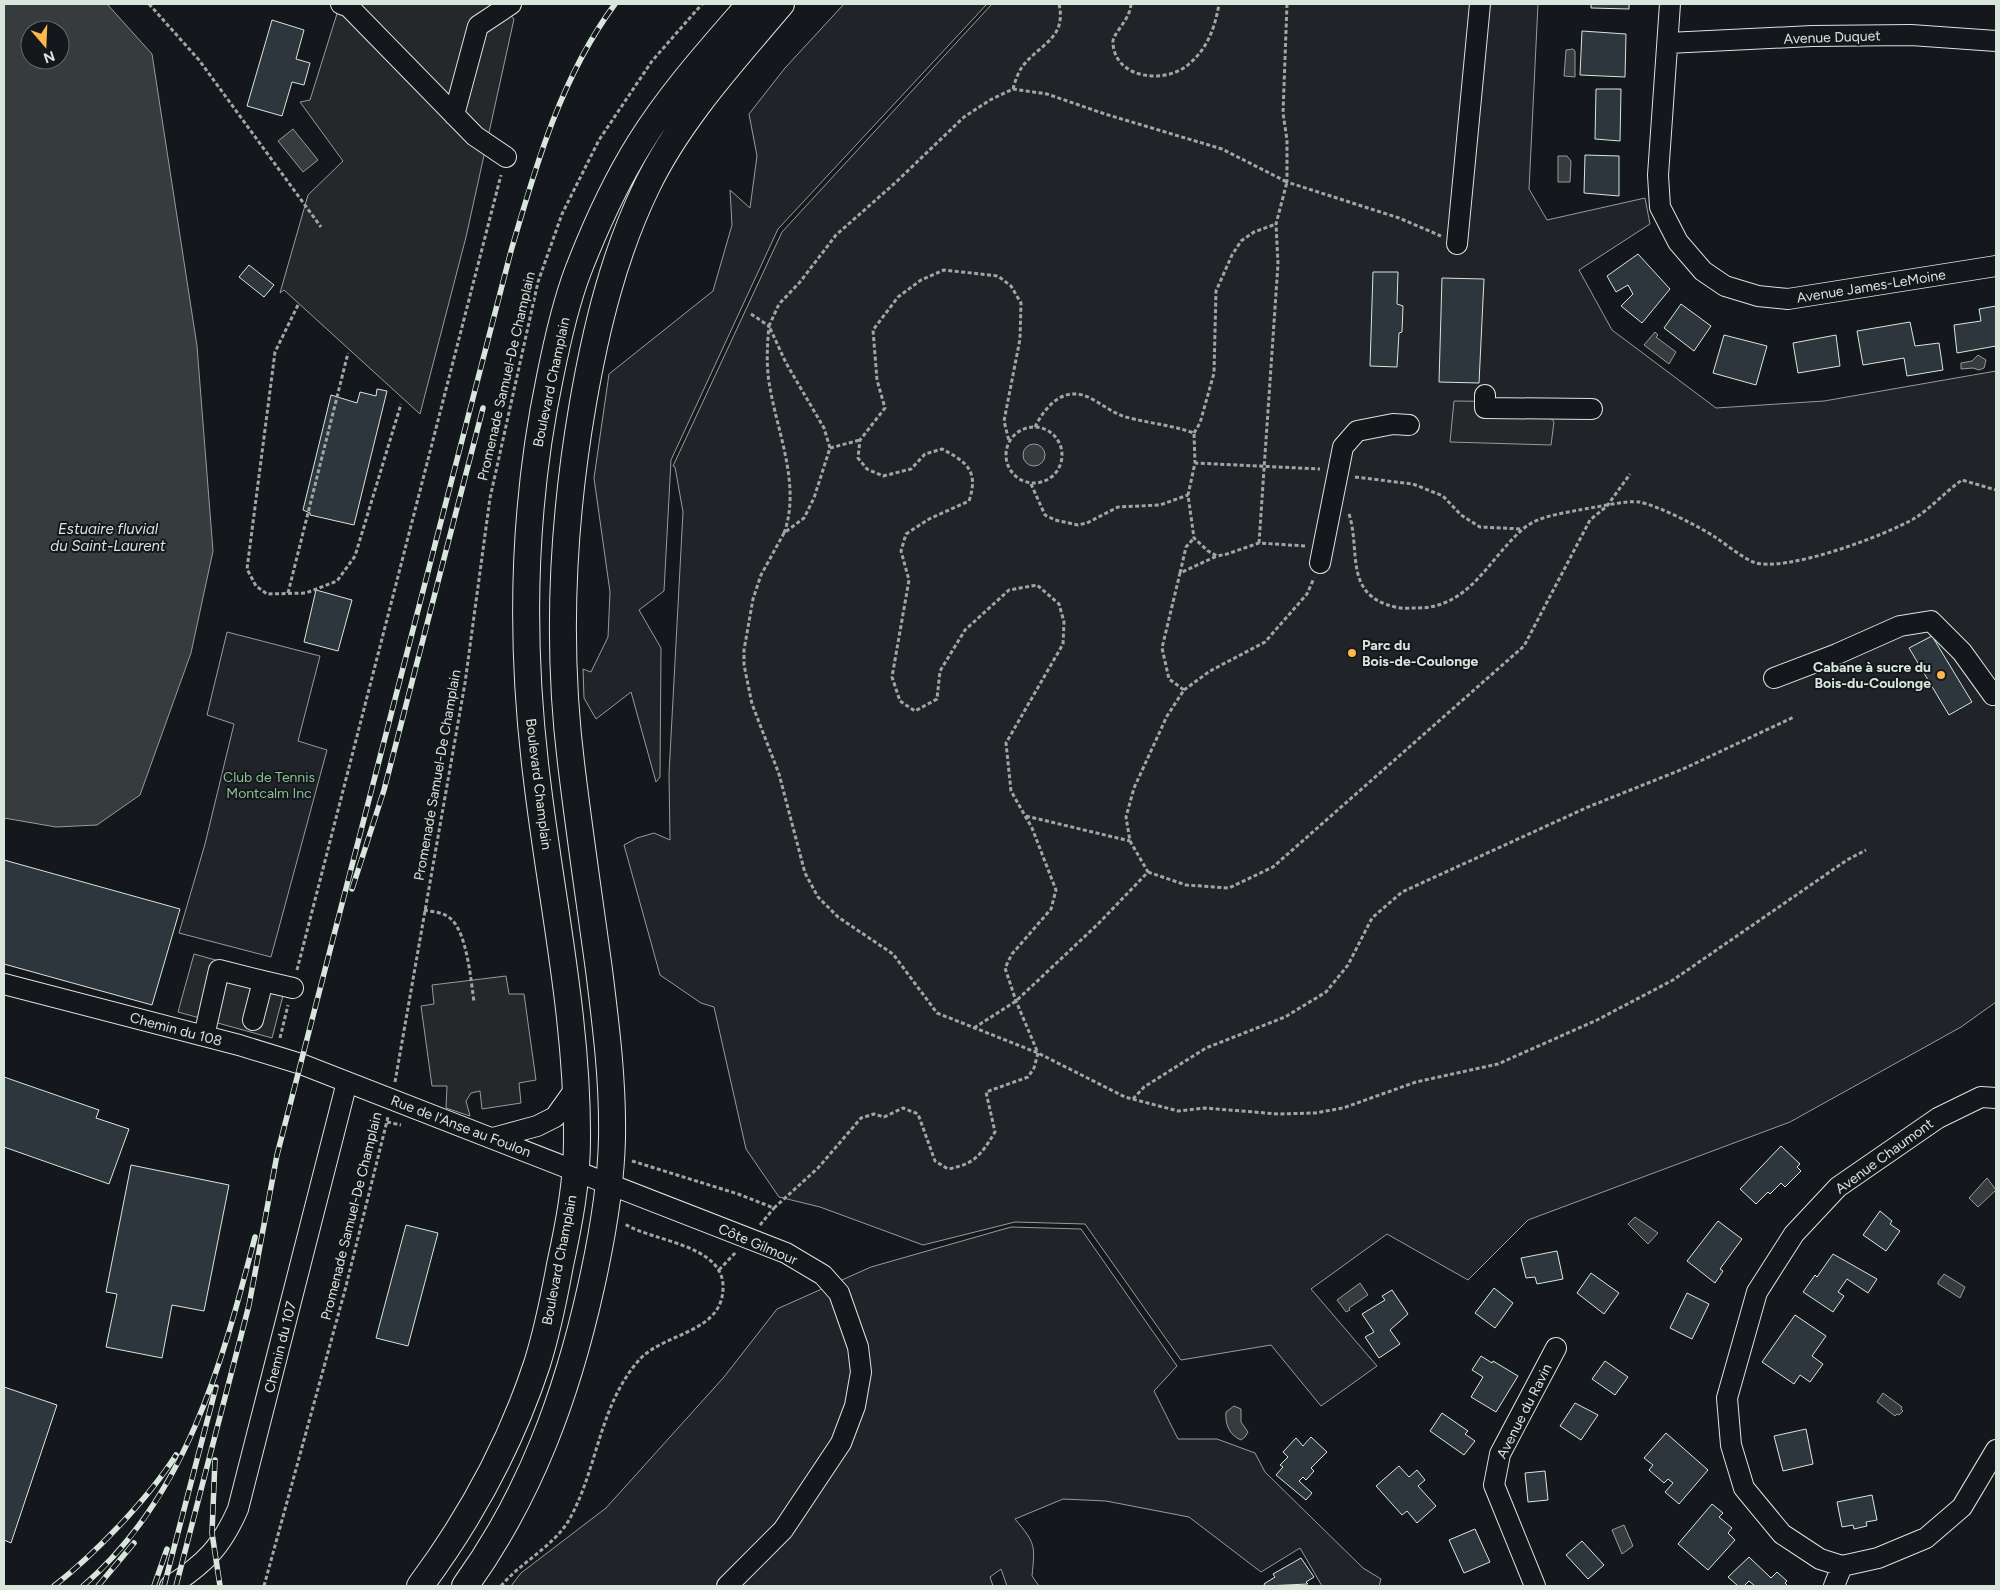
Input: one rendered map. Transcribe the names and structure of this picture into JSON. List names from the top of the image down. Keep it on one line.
{"streets":{"main road":["Boulevard Champlain"],"street":["Avenue Duquet","Avenue James-LeMoine","Chemin du 108","Rue de l'Anse au Foulon","Avenue Chaumont","Côte Gilmour","Chemin du 107","Avenue du Ravin"],"path":["Promenade Samuel-De Champlain"]},"crossings":[["Avenue Duquet","Avenue James-LeMoine"],["Promenade Samuel-De Champlain","Rue de l'Anse au Foulon"],["Boulevard Champlain","Rue de l'Anse au Foulon"],["Boulevard Champlain","Côte Gilmour"],["Chemin du 108","Rue de l'Anse au Foulon"],["Chemin du 108","Chemin du 107"],["Rue de l'Anse au Foulon","Côte Gilmour"],["Rue de l'Anse au Foulon","Chemin du 107"]],"water":["Estuaire fluvial du Saint-Laurent"],"parks":["Club de Tennis Montcalm Inc"],"places":["Parc du Bois-de-Coulonge","Cabane à sucre du Bois-du-Coulonge"],"north":"bottom"}
